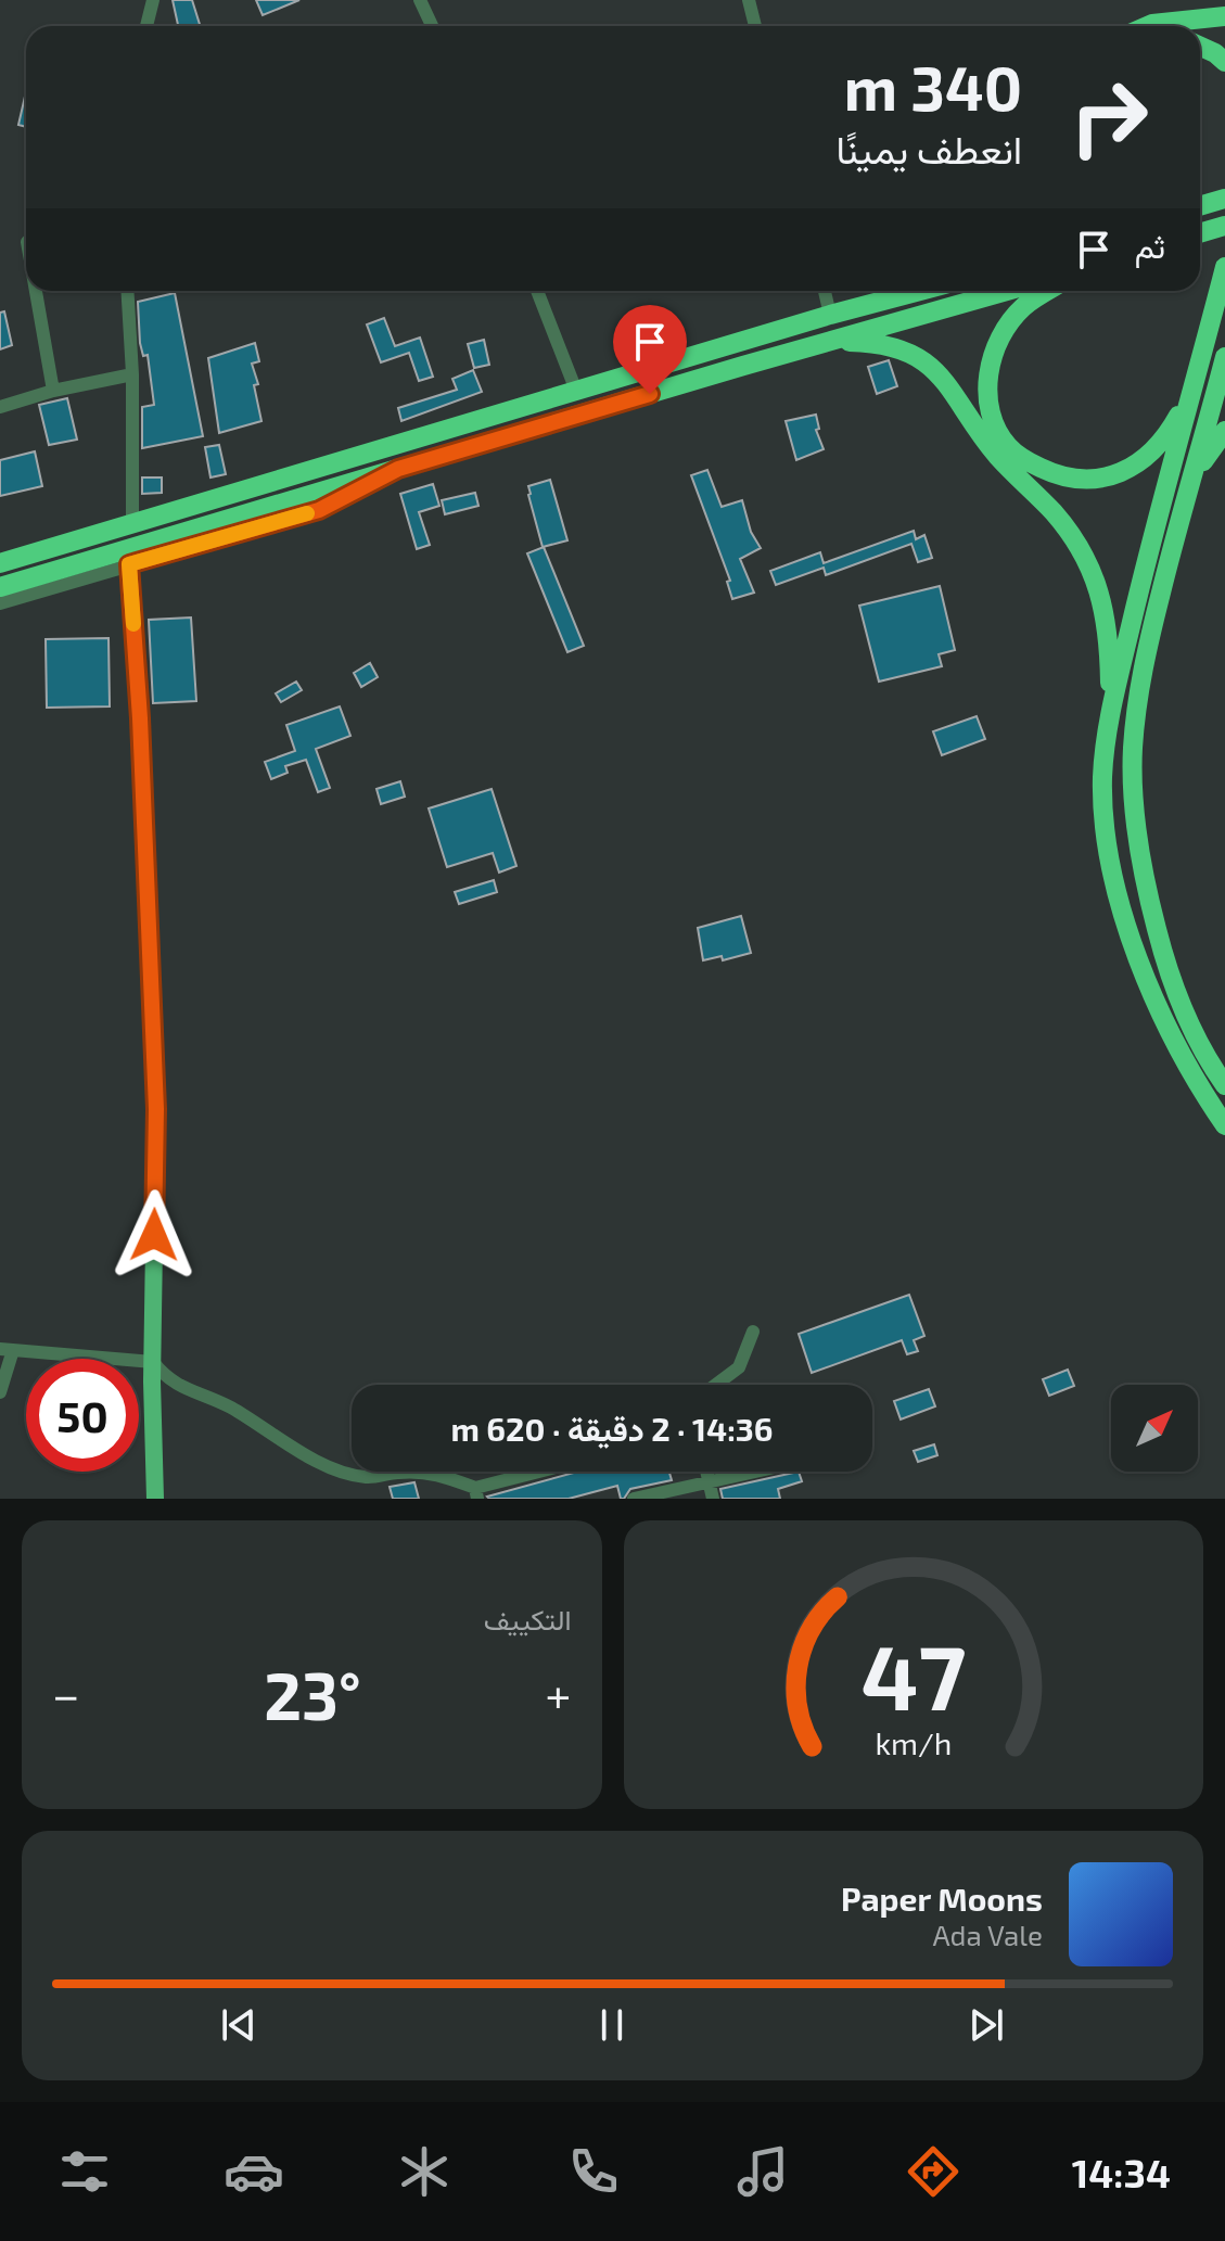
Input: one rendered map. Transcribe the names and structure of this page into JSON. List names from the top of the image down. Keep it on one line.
{"north":"top right","page":{"turn":["340 m","انعطف يمينًا"],"then":"ثم","limit":"50","trip":"14:36 · 2 دقيقة · 620 m","tile":"التكييف","heat":["−","23°","+"],"song":["Paper Moons","Ada Vale"],"tabs":"14:34","gauge":["47","km/h"]}}
